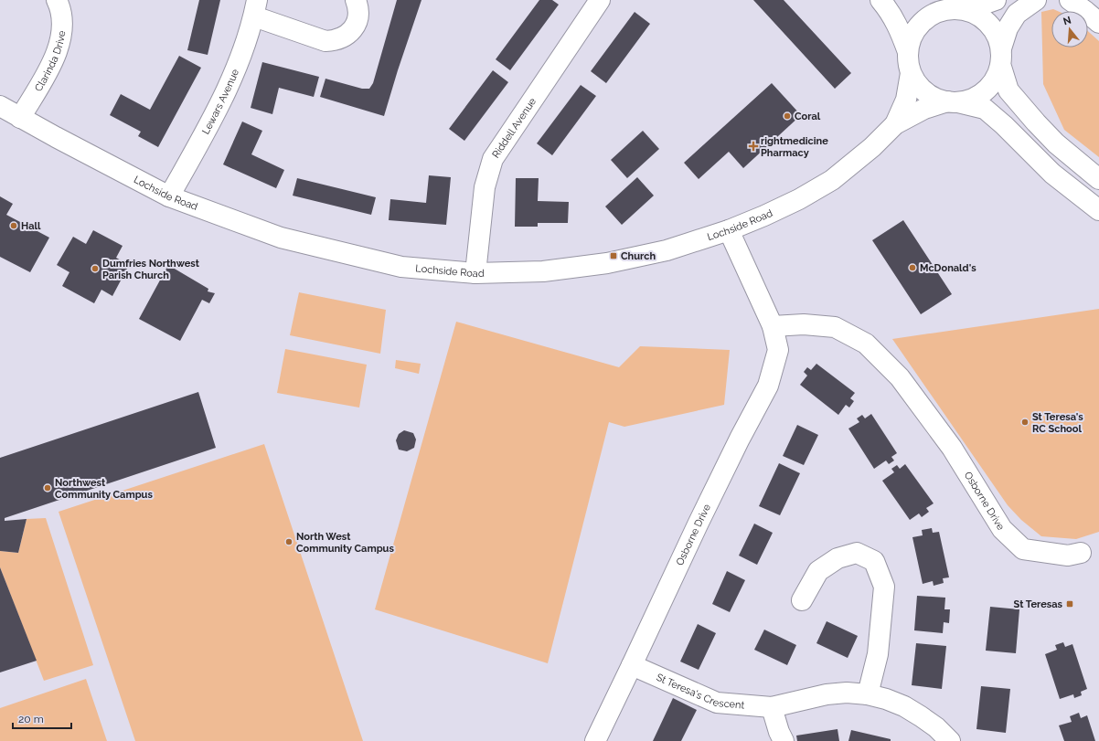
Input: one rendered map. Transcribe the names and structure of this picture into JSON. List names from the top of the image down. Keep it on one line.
{"streets":{"main road":["Clarinda Drive","Lewars Avenue","Riddell Avenue","Lochside Road","Osborne Drive","St Teresa's Crescent"]},"crossings":[["Clarinda Drive","Lochside Road"],["Lewars Avenue","Lochside Road"],["Riddell Avenue","Lochside Road"],["Lochside Road","Osborne Drive"],["Osborne Drive","St Teresa's Crescent"]],"places":{"other":["Coral","Hall","McDonald's","Dumfries Northwest Parish Church","St Teresa's RC School","Northwest Community Campus","North West Community Campus"],"health":["rightmedicine Pharmacy"],"transit":["Church","St Teresas"]},"scale_bar":"20 m","north":"top"}
